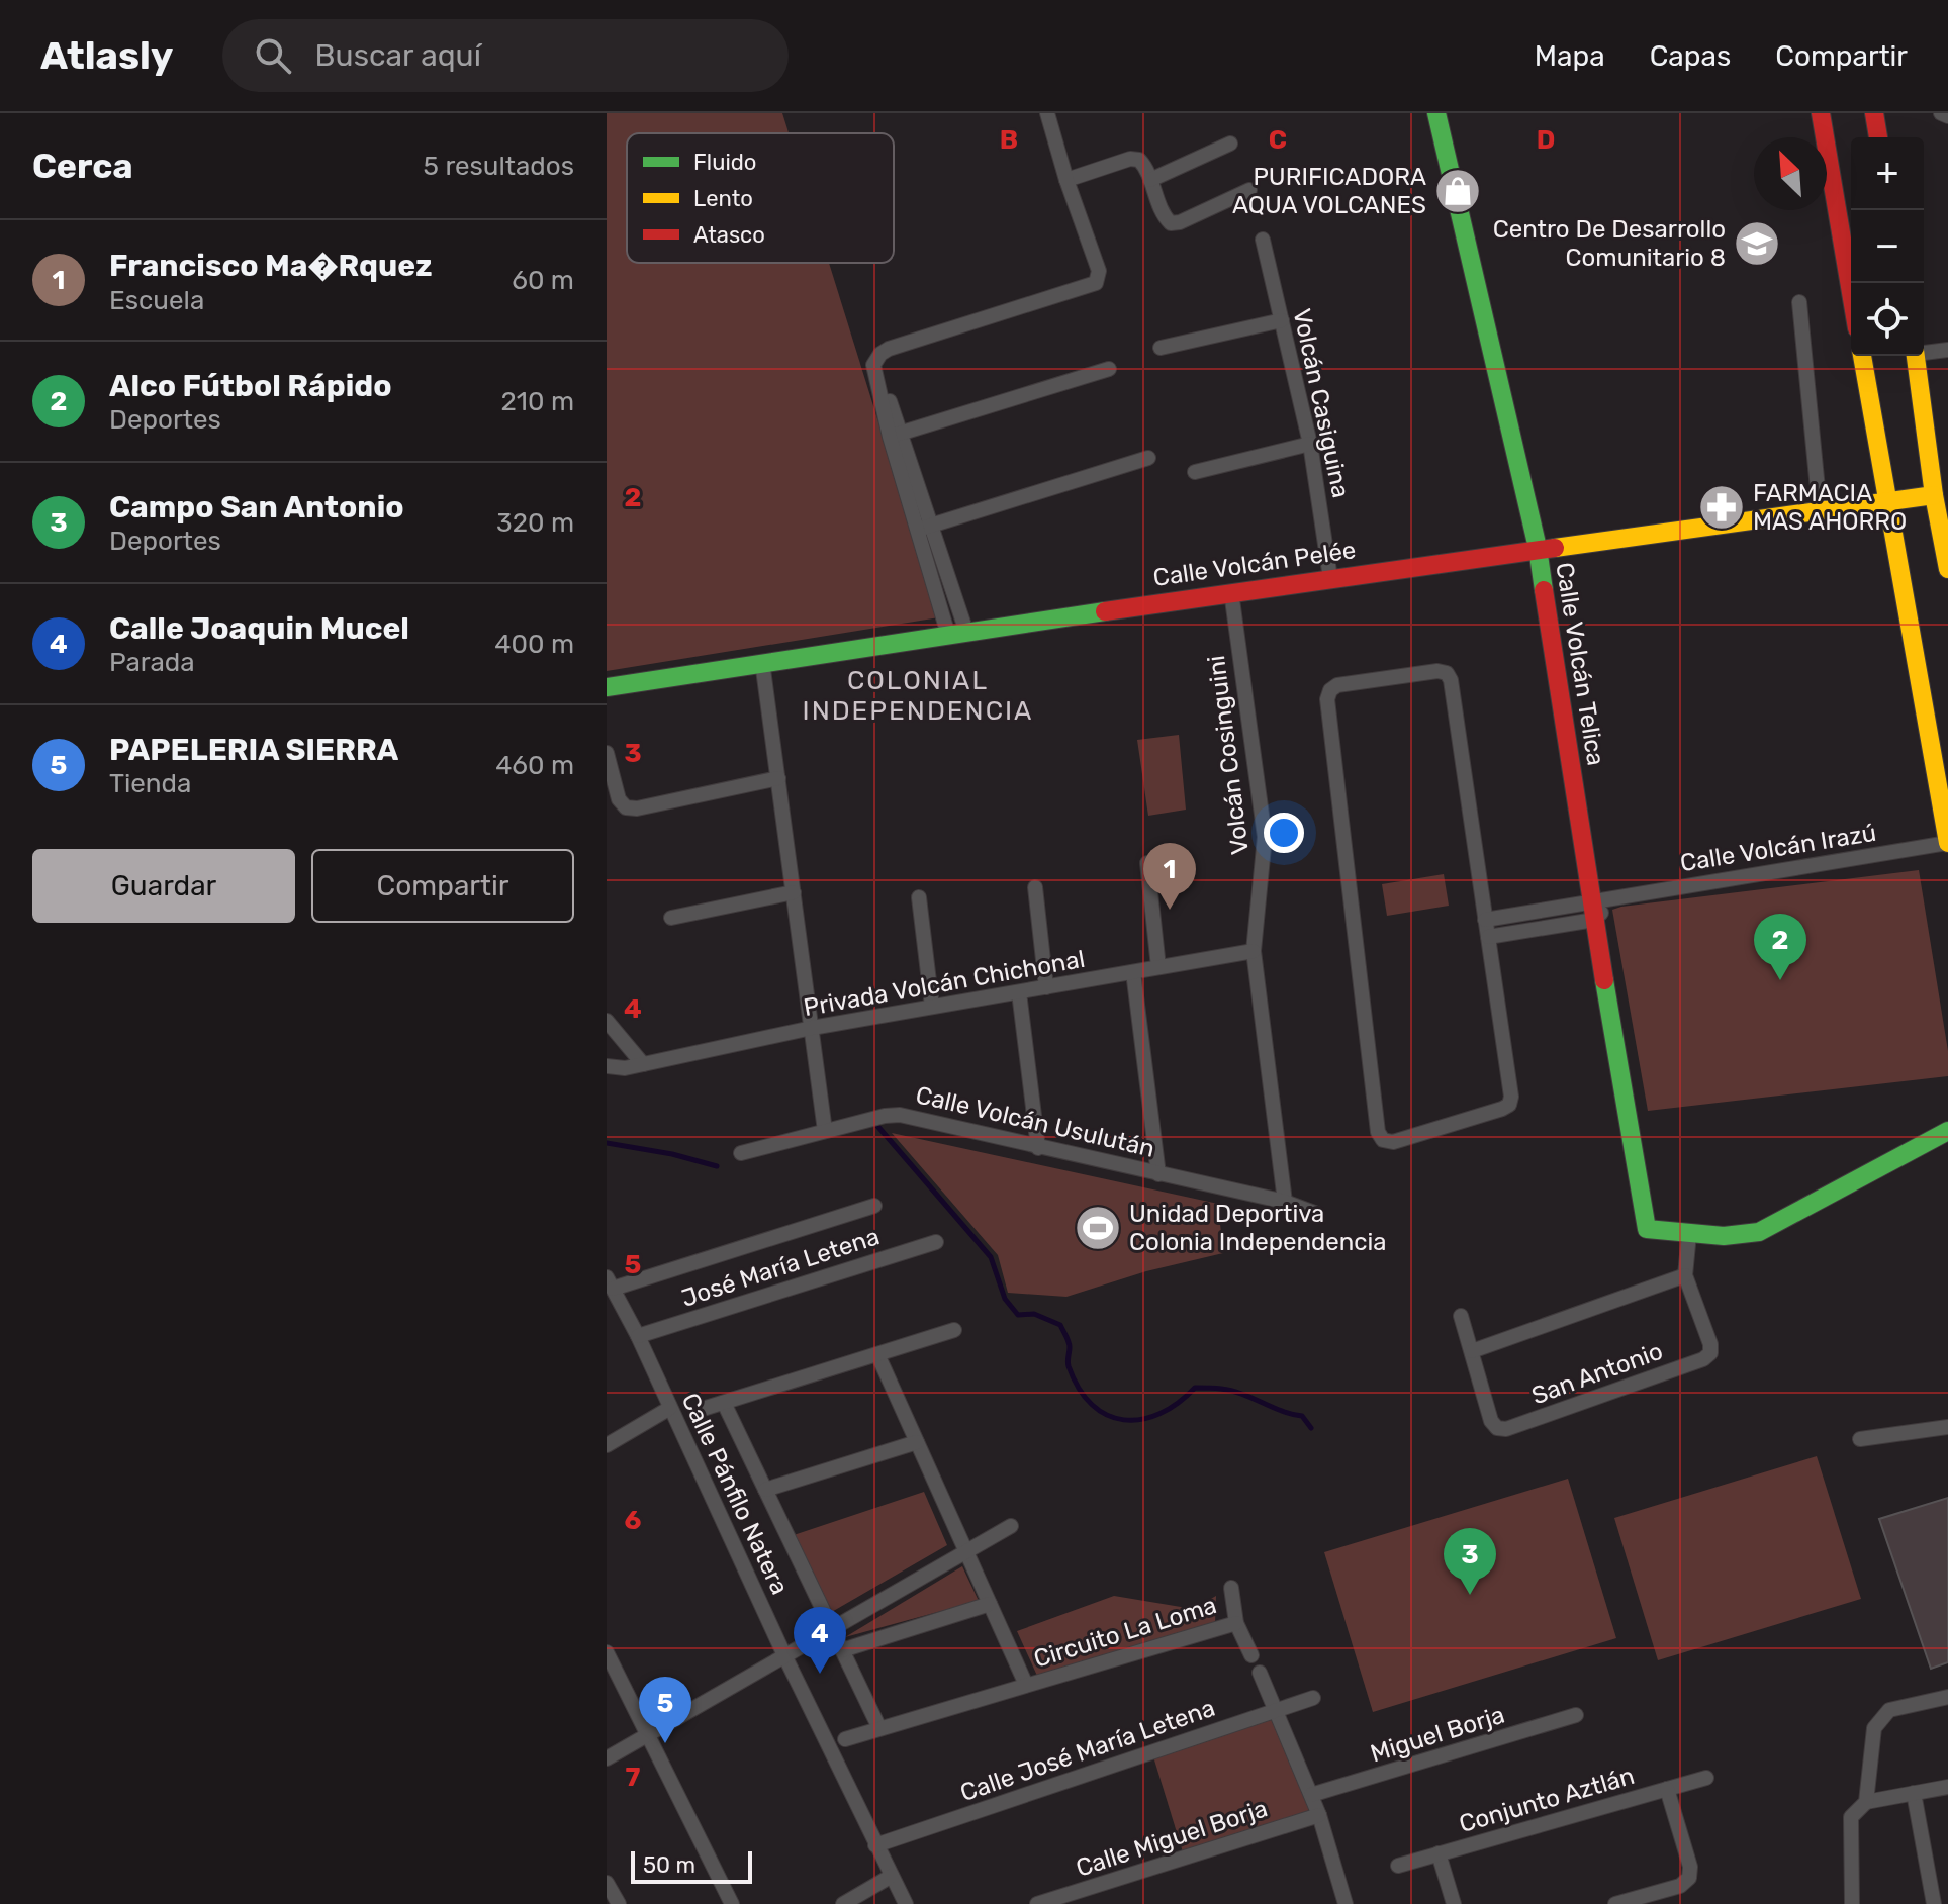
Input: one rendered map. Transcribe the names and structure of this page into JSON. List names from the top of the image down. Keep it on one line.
{"streets":{"street":["Volcán Casiguina","Calle Volcán Pelée","Calle Volcán Telica","Volcán Cosinguini","Calle Volcán Irazú","Privada Volcán Chichonal","Calle Volcán Usulután","José María Letena","San Antonio","Calle Pánfilo Natera","Circuito La Loma","Miguel Borja","Calle José María Letena","Conjunto Aztlán","Calle Miguel Borja"]},"crossings":[["Volcán Casiguina","Calle Volcán Pelée"],["Calle Volcán Pelée","Calle Volcán Telica"],["Calle Volcán Pelée","Volcán Cosinguini"],["Calle Volcán Telica","Calle Volcán Irazú"],["Calle Volcán Telica","San Antonio"],["Volcán Cosinguini","Privada Volcán Chichonal"],["Volcán Cosinguini","Calle Volcán Usulután"],["José María Letena","Calle Pánfilo Natera"],["Calle Pánfilo Natera","Calle José María Letena"]],"districts":["COLONIAL INDEPENDENCIA"],"places":{"shop":["PURIFICADORA AQUA VOLCANES"],"school or university":["Centro De Desarrollo Comunitario 8"],"pharmacy":["FARMACIA MAS AHORRO"],"sports":["Unidad Deportiva Colonia Independencia"]},"legend":["Fluido","Lento","Atasco"],"scale_bar":"50 m","north":"top left","page":{"header":"Atlasly","search":"Buscar aquí","nav":["Mapa","Capas","Compartir"],"heading":["Cerca","5 resultados"],"map_buttons":["+","−"],"list":[{"mark":"1","name":"Francisco Ma�Rquez","note":"Escuela","value":"60 m"},{"mark":"2","name":"Alco Fútbol Rápido","note":"Deportes","value":"210 m"},{"mark":"3","name":"Campo San Antonio","note":"Deportes","value":"320 m"},{"mark":"4","name":"Calle Joaquin Mucel","note":"Parada","value":"400 m"},{"mark":"5","name":"PAPELERIA SIERRA","note":"Tienda","value":"460 m"}],"buttons":["Guardar","Compartir"],"pins":["1","2","3","4","5"],"scale":"50 m"},"grid":{"columns":["B","C","D"],"rows":["2","3","4","5","6","7"]}}
